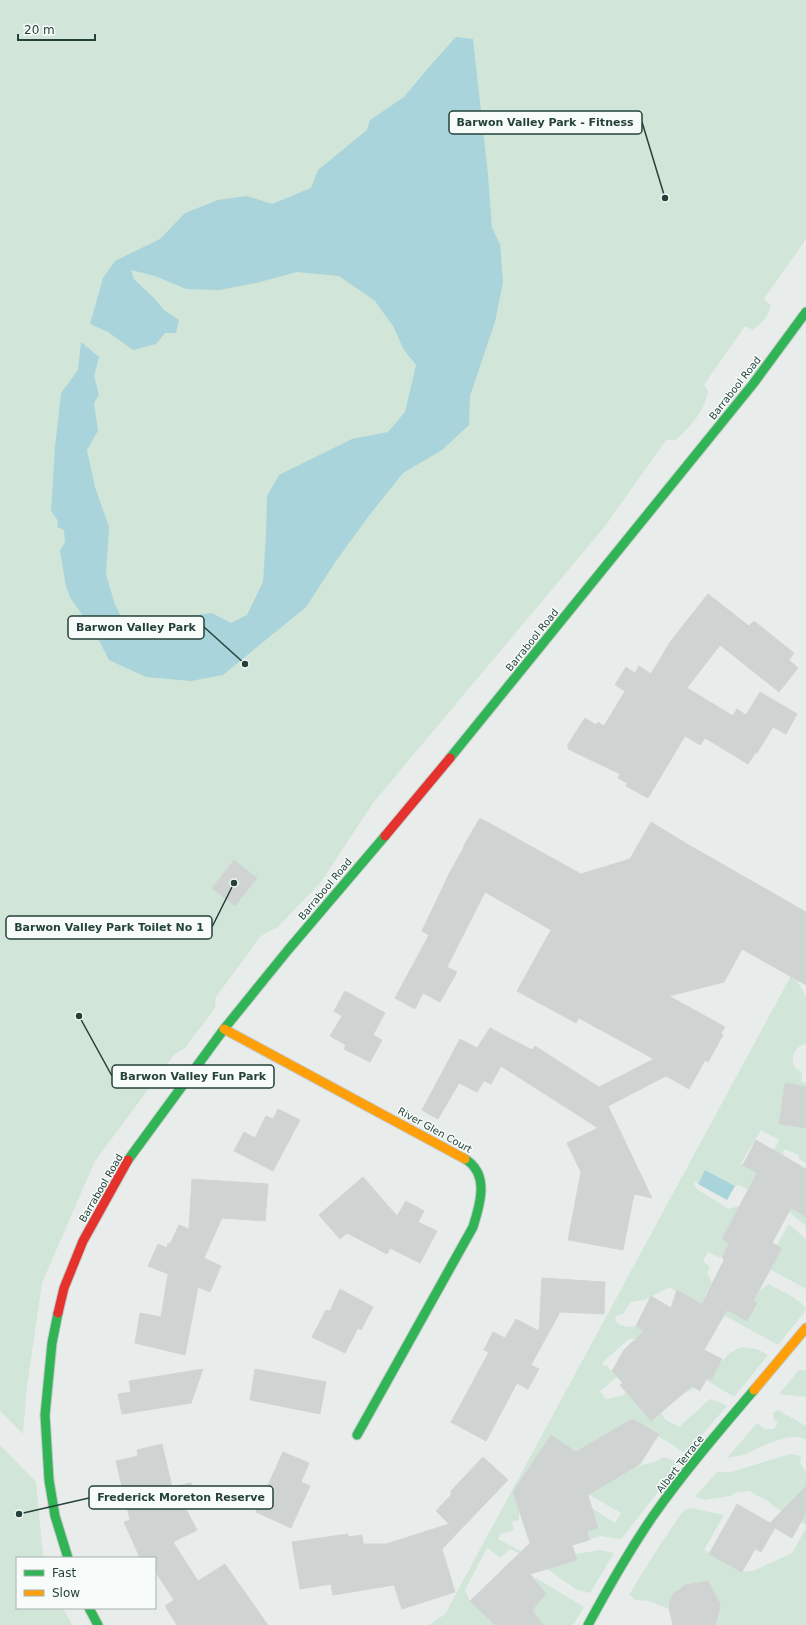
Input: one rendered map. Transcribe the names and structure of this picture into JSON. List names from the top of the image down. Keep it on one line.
{"streets":{"street":["Barrabool Road","River Glen Court","Albert Terrace"]},"crossings":[["Barrabool Road","River Glen Court"]],"places":["Barwon Valley Park - Fitness","Barwon Valley Park","Barwon Valley Park Toilet No 1","Barwon Valley Fun Park","Frederick Moreton Reserve"],"legend":["Fast","Slow"],"scale_bar":"20 m"}
